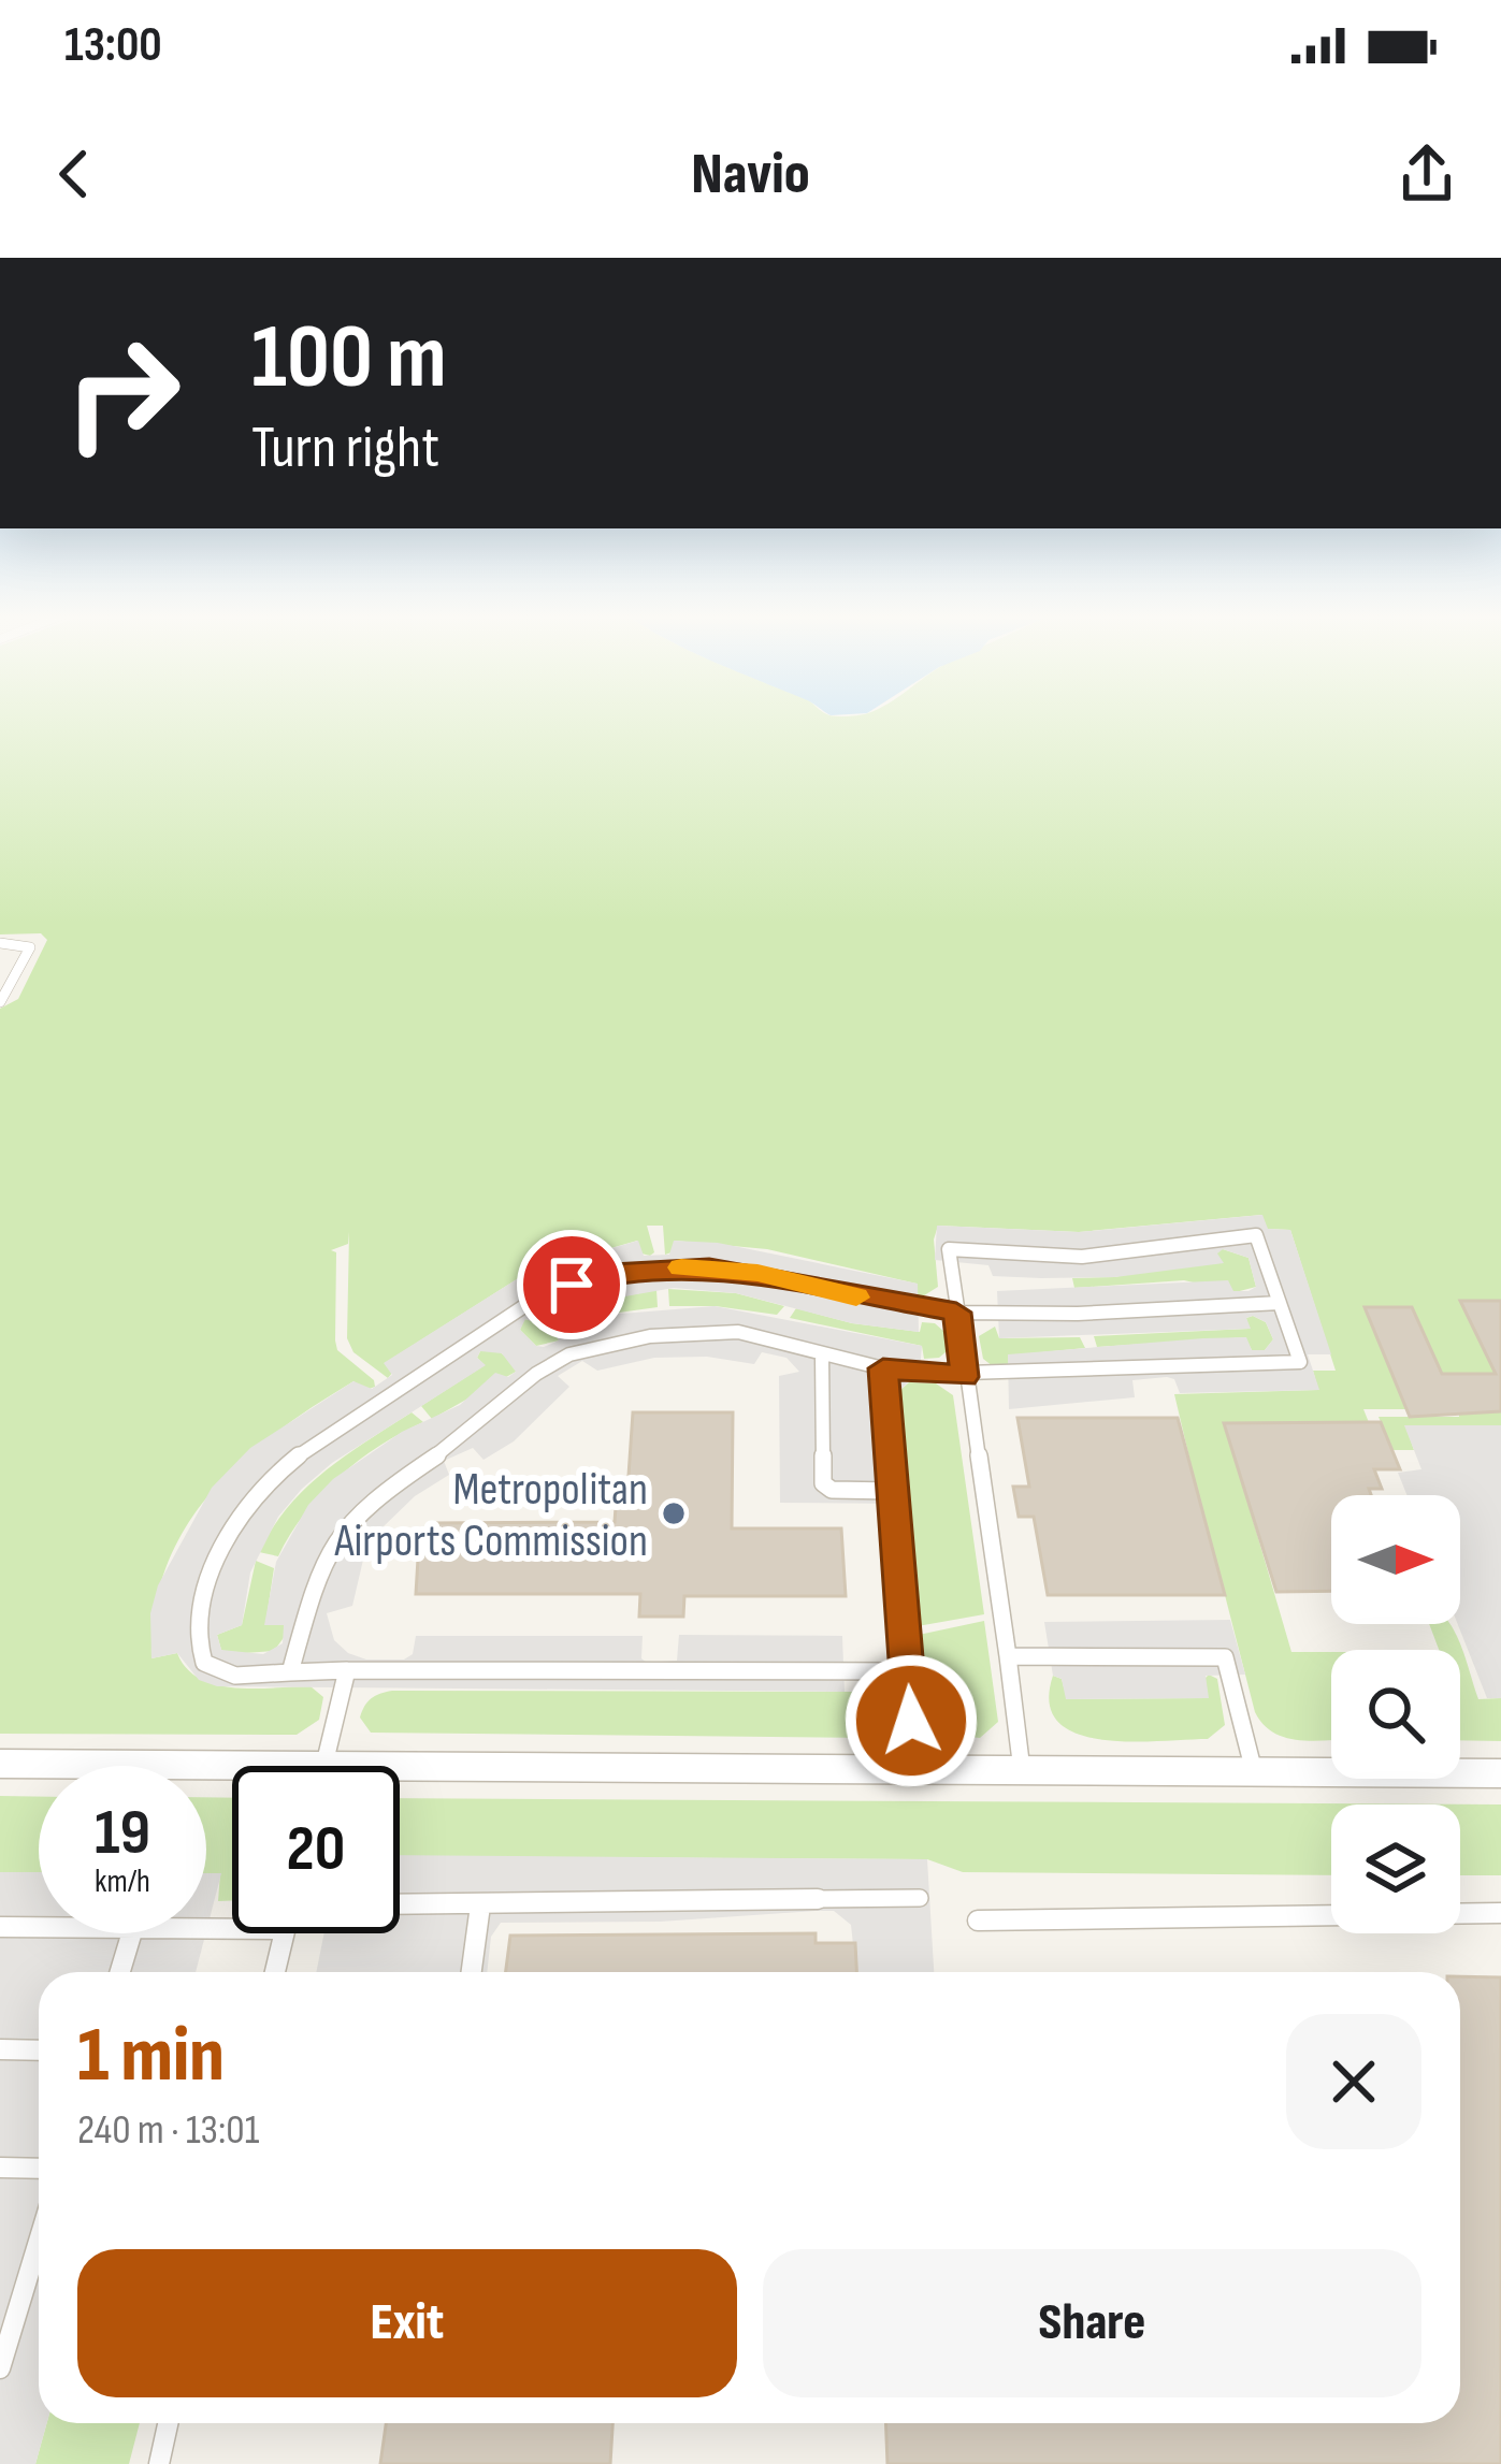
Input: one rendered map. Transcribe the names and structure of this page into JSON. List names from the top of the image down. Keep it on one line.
{"places":["Metropolitan Airports Commission"],"north":"right","page":{"status":"13:00","header":"Navio","turn":["100 m","Turn right"],"speed":"19 km/h","limit":"20","heading":["1 min","240 m · 13:01"],"buttons":["Exit","Share"]}}
